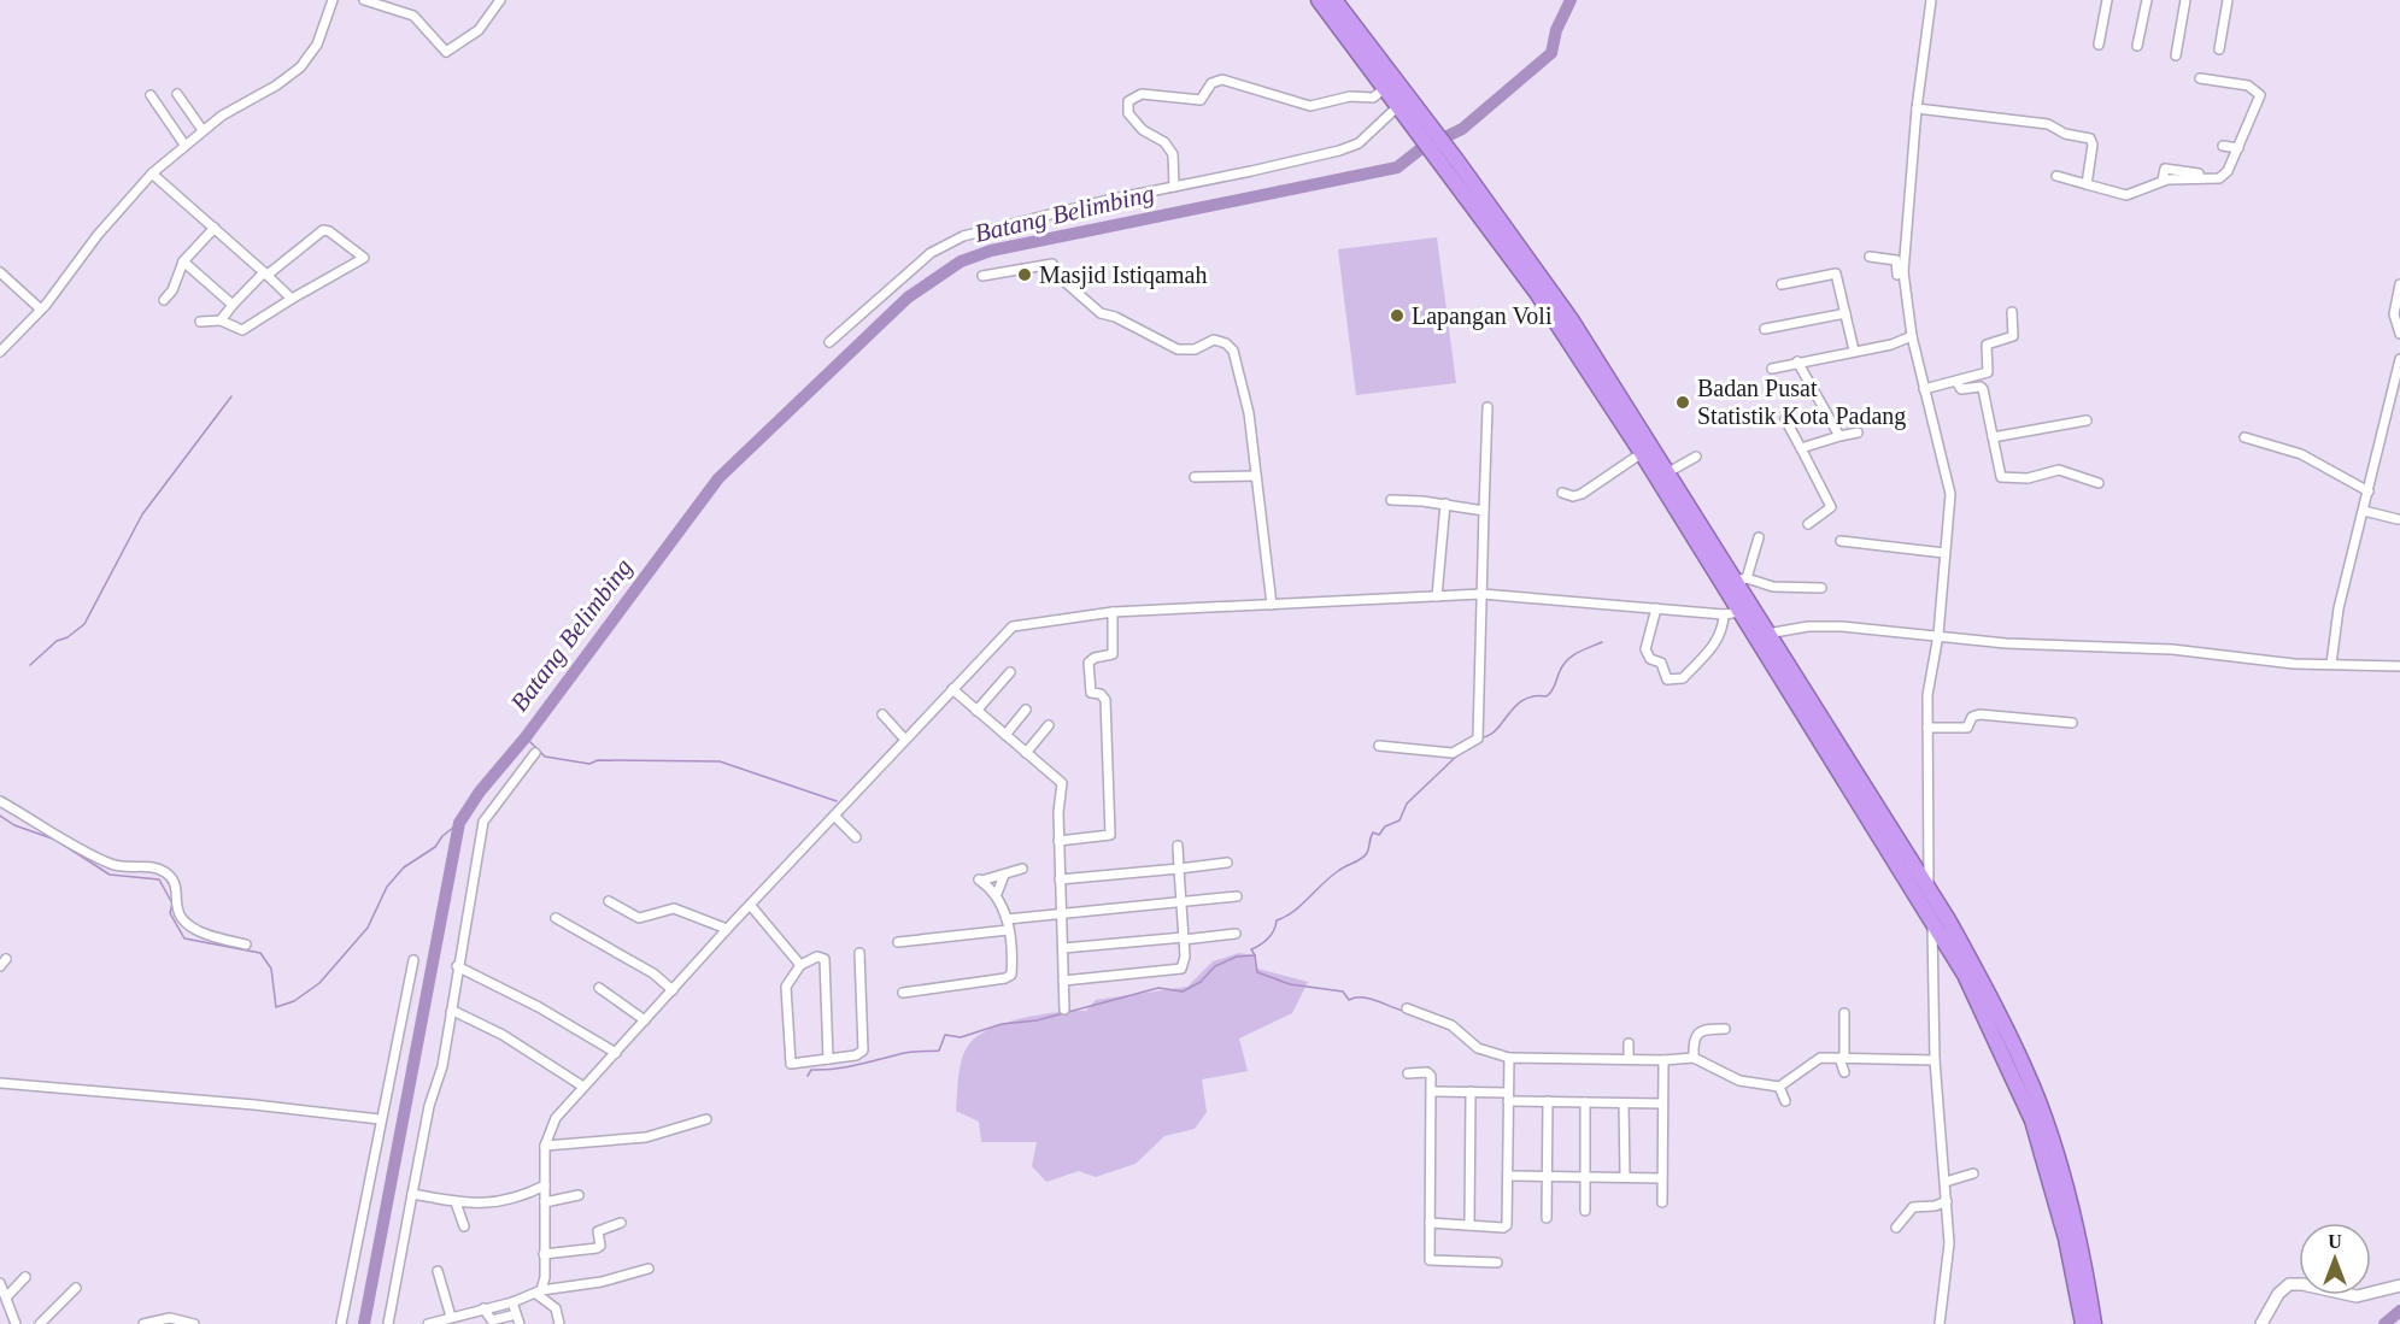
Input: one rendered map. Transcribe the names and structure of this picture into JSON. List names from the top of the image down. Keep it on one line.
{"water":["Batang Belimbing"],"places":["Masjid Istiqamah","Lapangan Voli","Badan Pusat Statistik Kota Padang"],"north":"top"}
